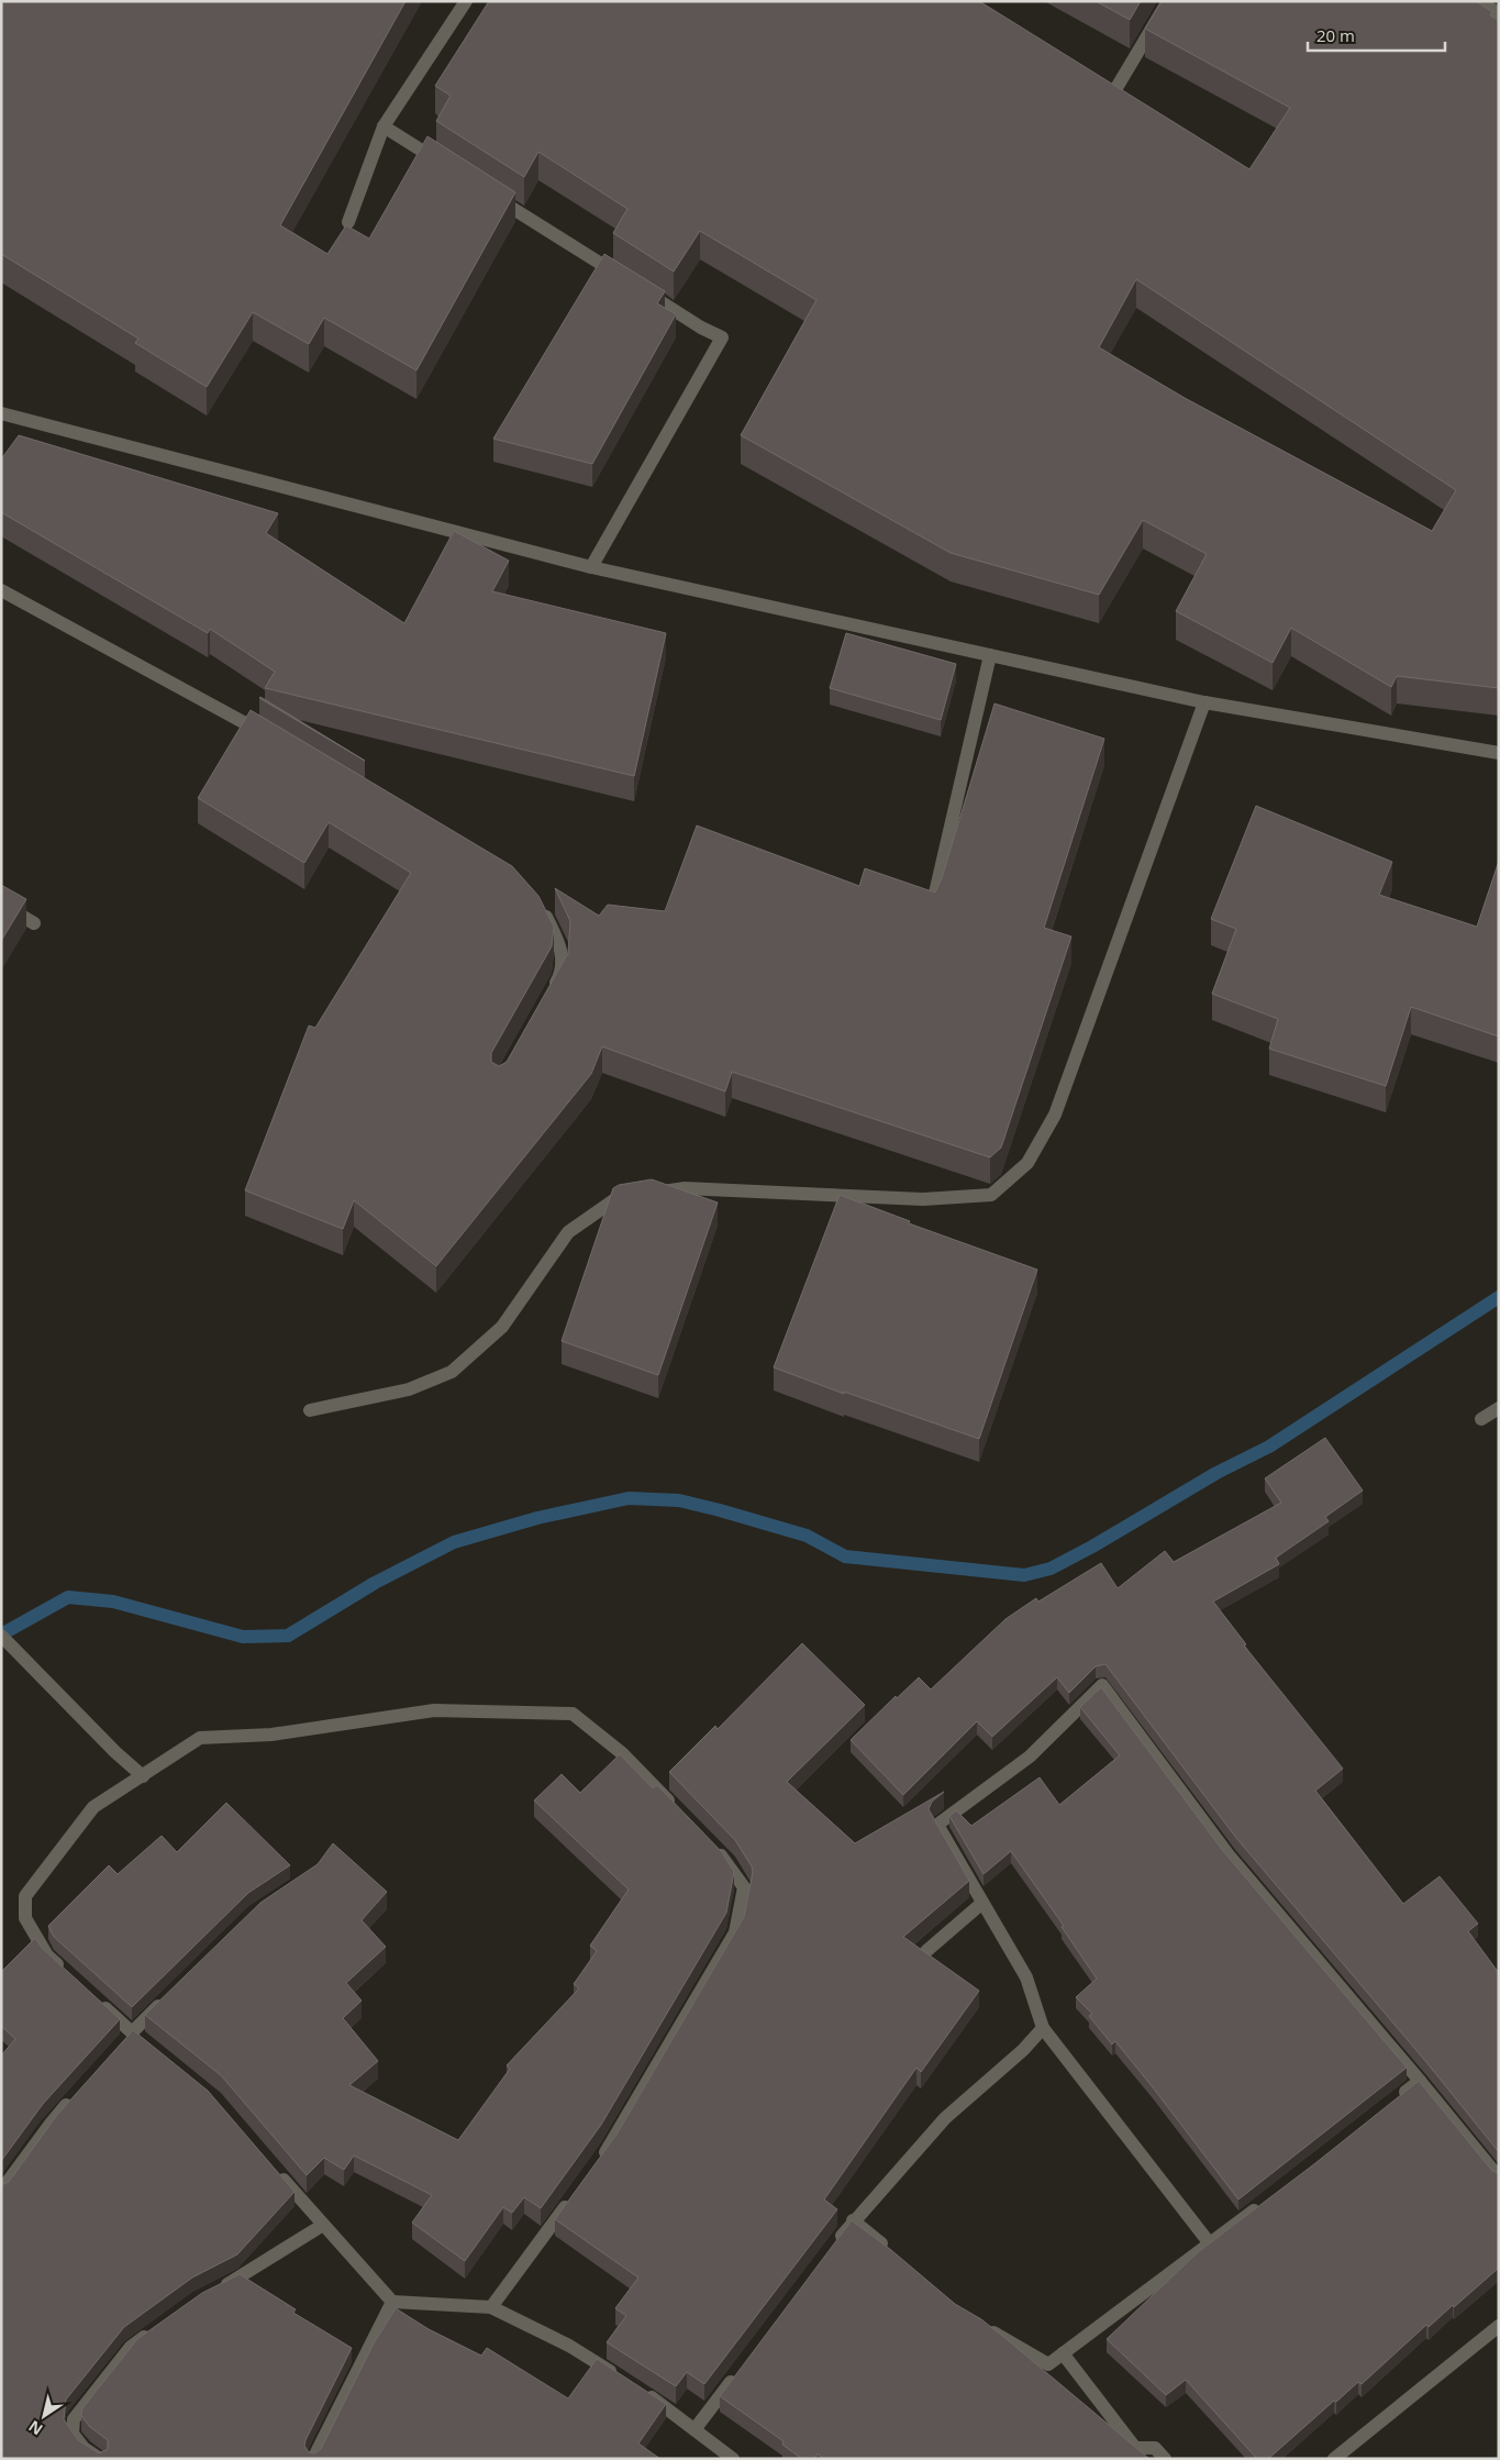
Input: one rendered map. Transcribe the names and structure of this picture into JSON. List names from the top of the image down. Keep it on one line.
{"scale_bar":"20 m","north":"bottom left"}
